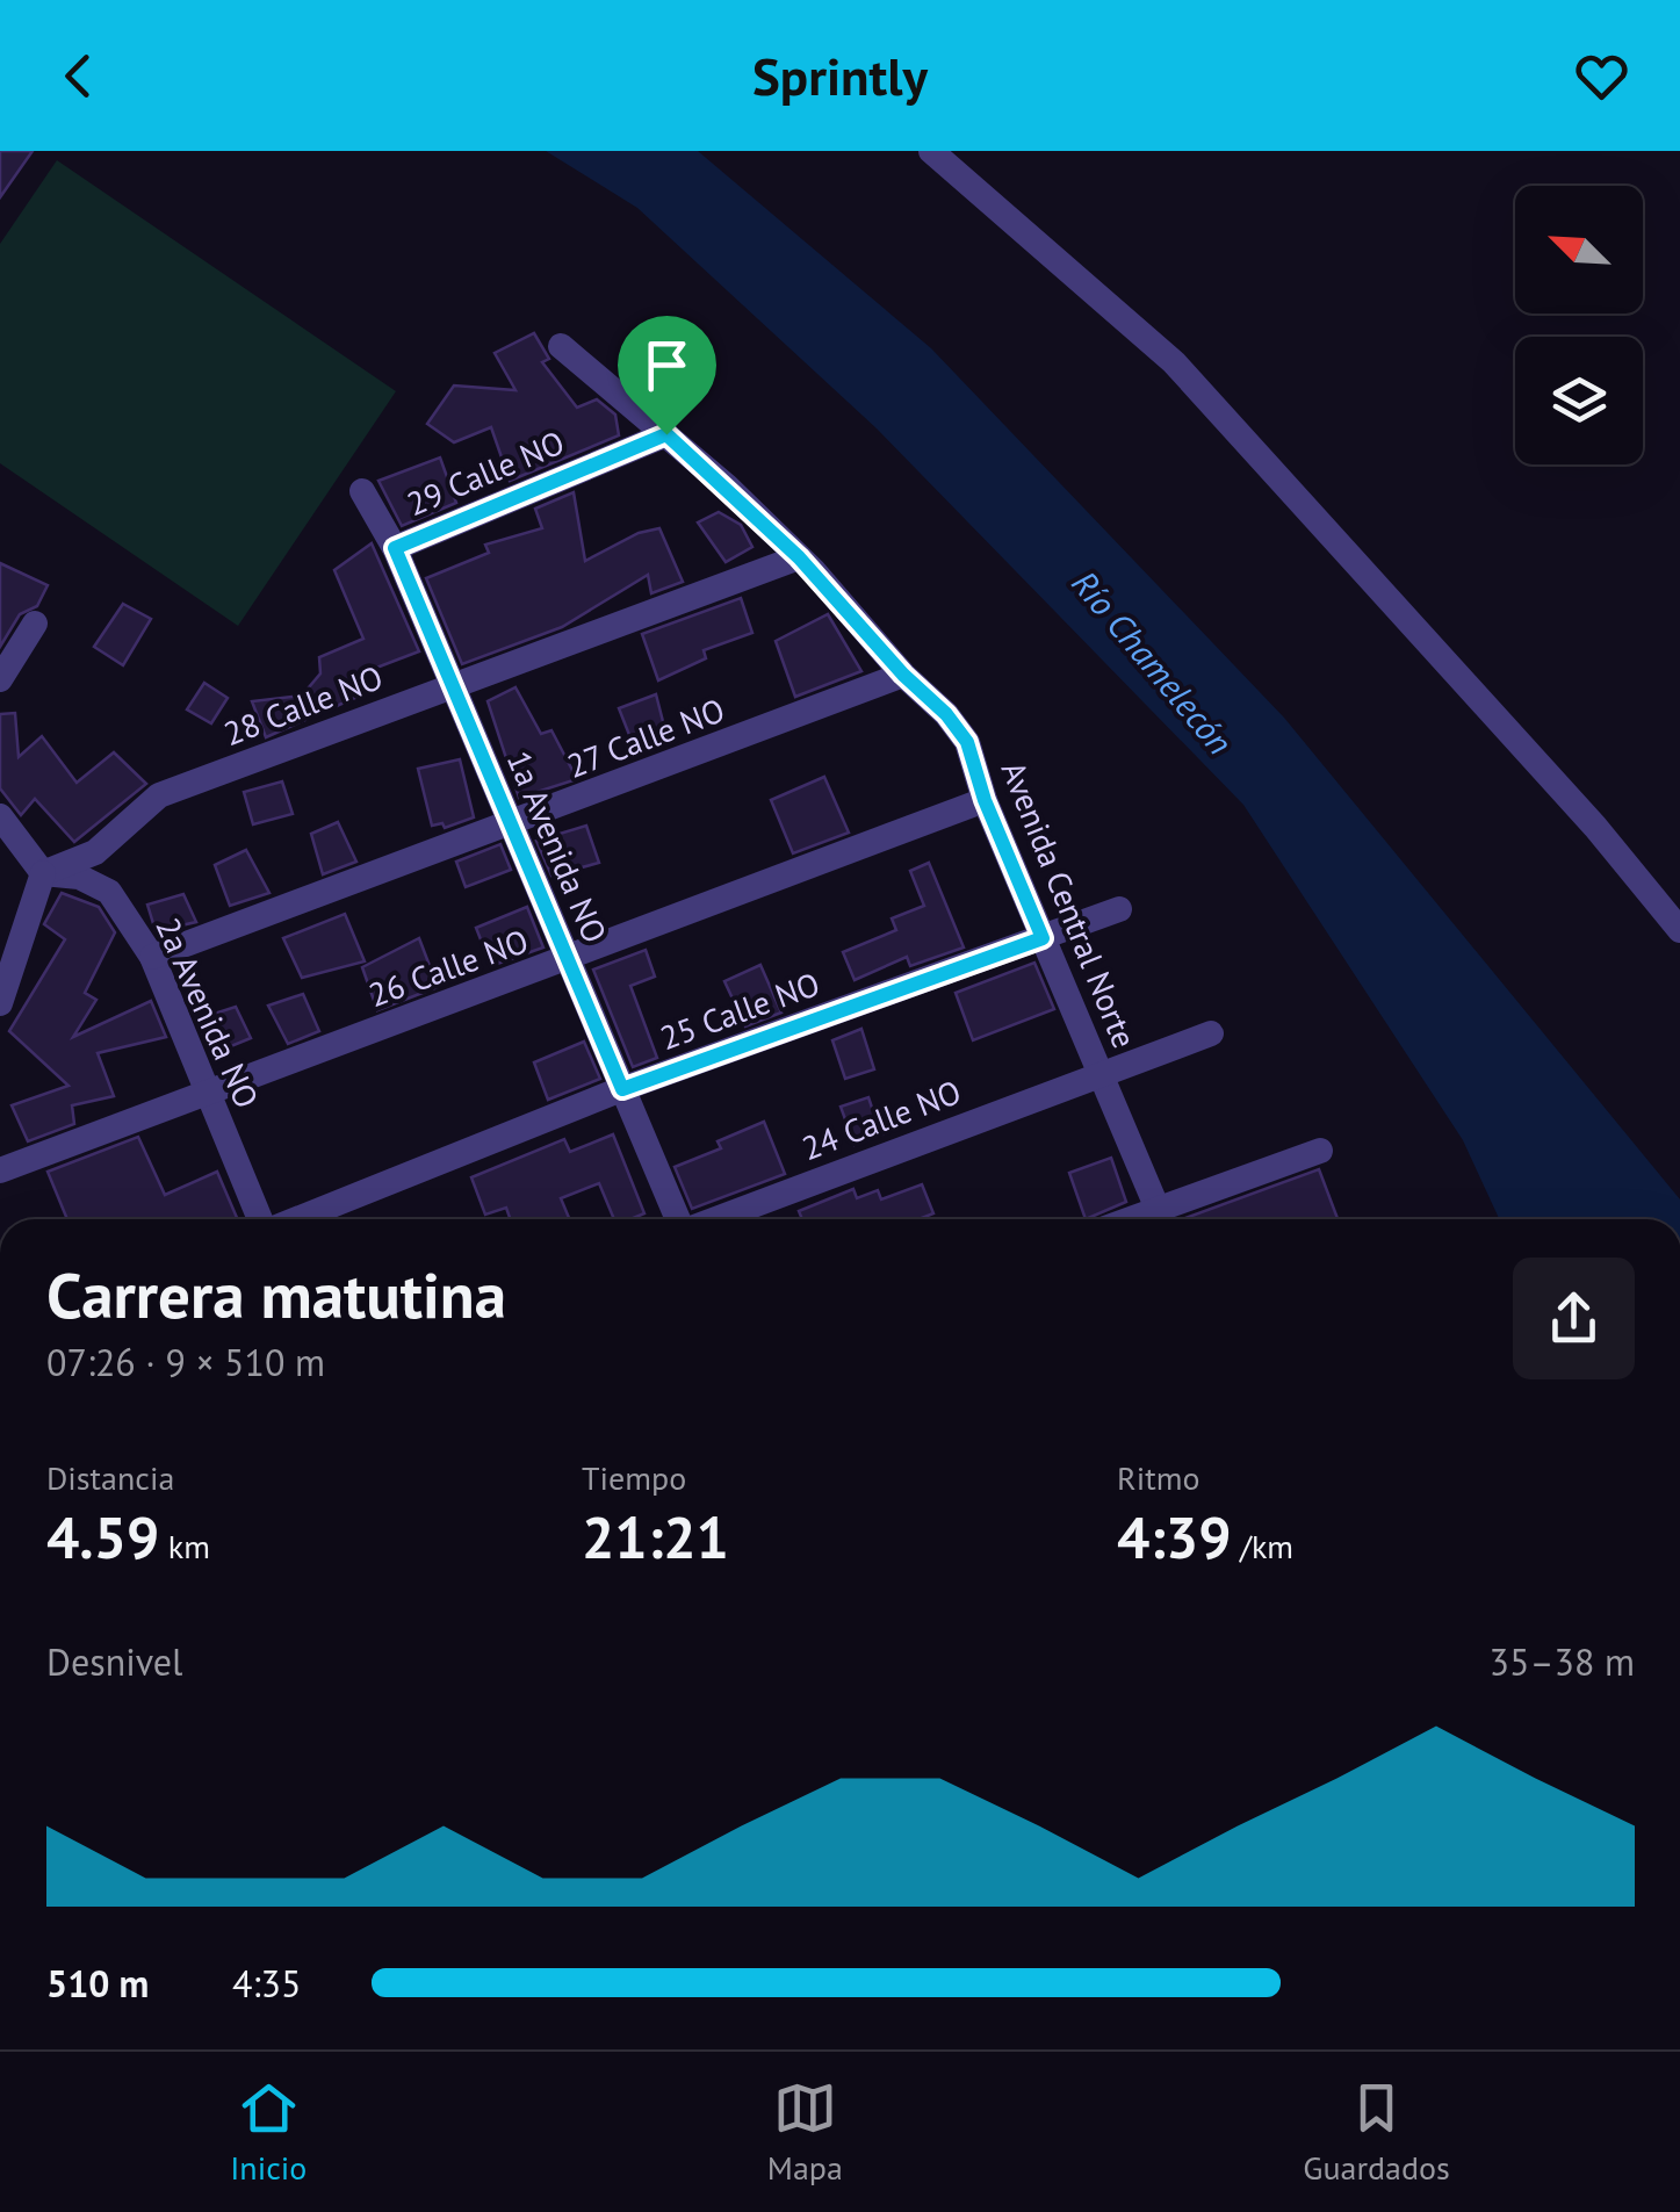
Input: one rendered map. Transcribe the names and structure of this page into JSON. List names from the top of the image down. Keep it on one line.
{"streets":{"street":["29 Calle NO","28 Calle NO","27 Calle NO","1a Avenida NO","Avenida Central Norte","26 Calle NO","25 Calle NO","2a Avenida NO","24 Calle NO"]},"crossings":[["29 Calle NO","1a Avenida NO"],["29 Calle NO","Avenida Central Norte"],["28 Calle NO","1a Avenida NO"],["28 Calle NO","Avenida Central Norte"],["28 Calle NO","2a Avenida NO"],["27 Calle NO","1a Avenida NO"],["27 Calle NO","Avenida Central Norte"],["27 Calle NO","2a Avenida NO"],["1a Avenida NO","26 Calle NO"],["1a Avenida NO","25 Calle NO"],["Avenida Central Norte","26 Calle NO"],["Avenida Central Norte","25 Calle NO"],["Avenida Central Norte","24 Calle NO"],["26 Calle NO","2a Avenida NO"]],"water":["Río Chamelecón"],"north":"top left","page":{"header":"Sprintly","heading":["Carrera matutina","07:26 · 9 × 510 m"],"stats":[["Distancia","4.59 km"],["Tiempo","21:21"],["Ritmo","4:39 /km"]],"chart":["Desnivel","35–38 m"],"list":[{"name":"510 m","note":"4:35"}],"tabs":["Inicio","Mapa","Guardados"]}}
